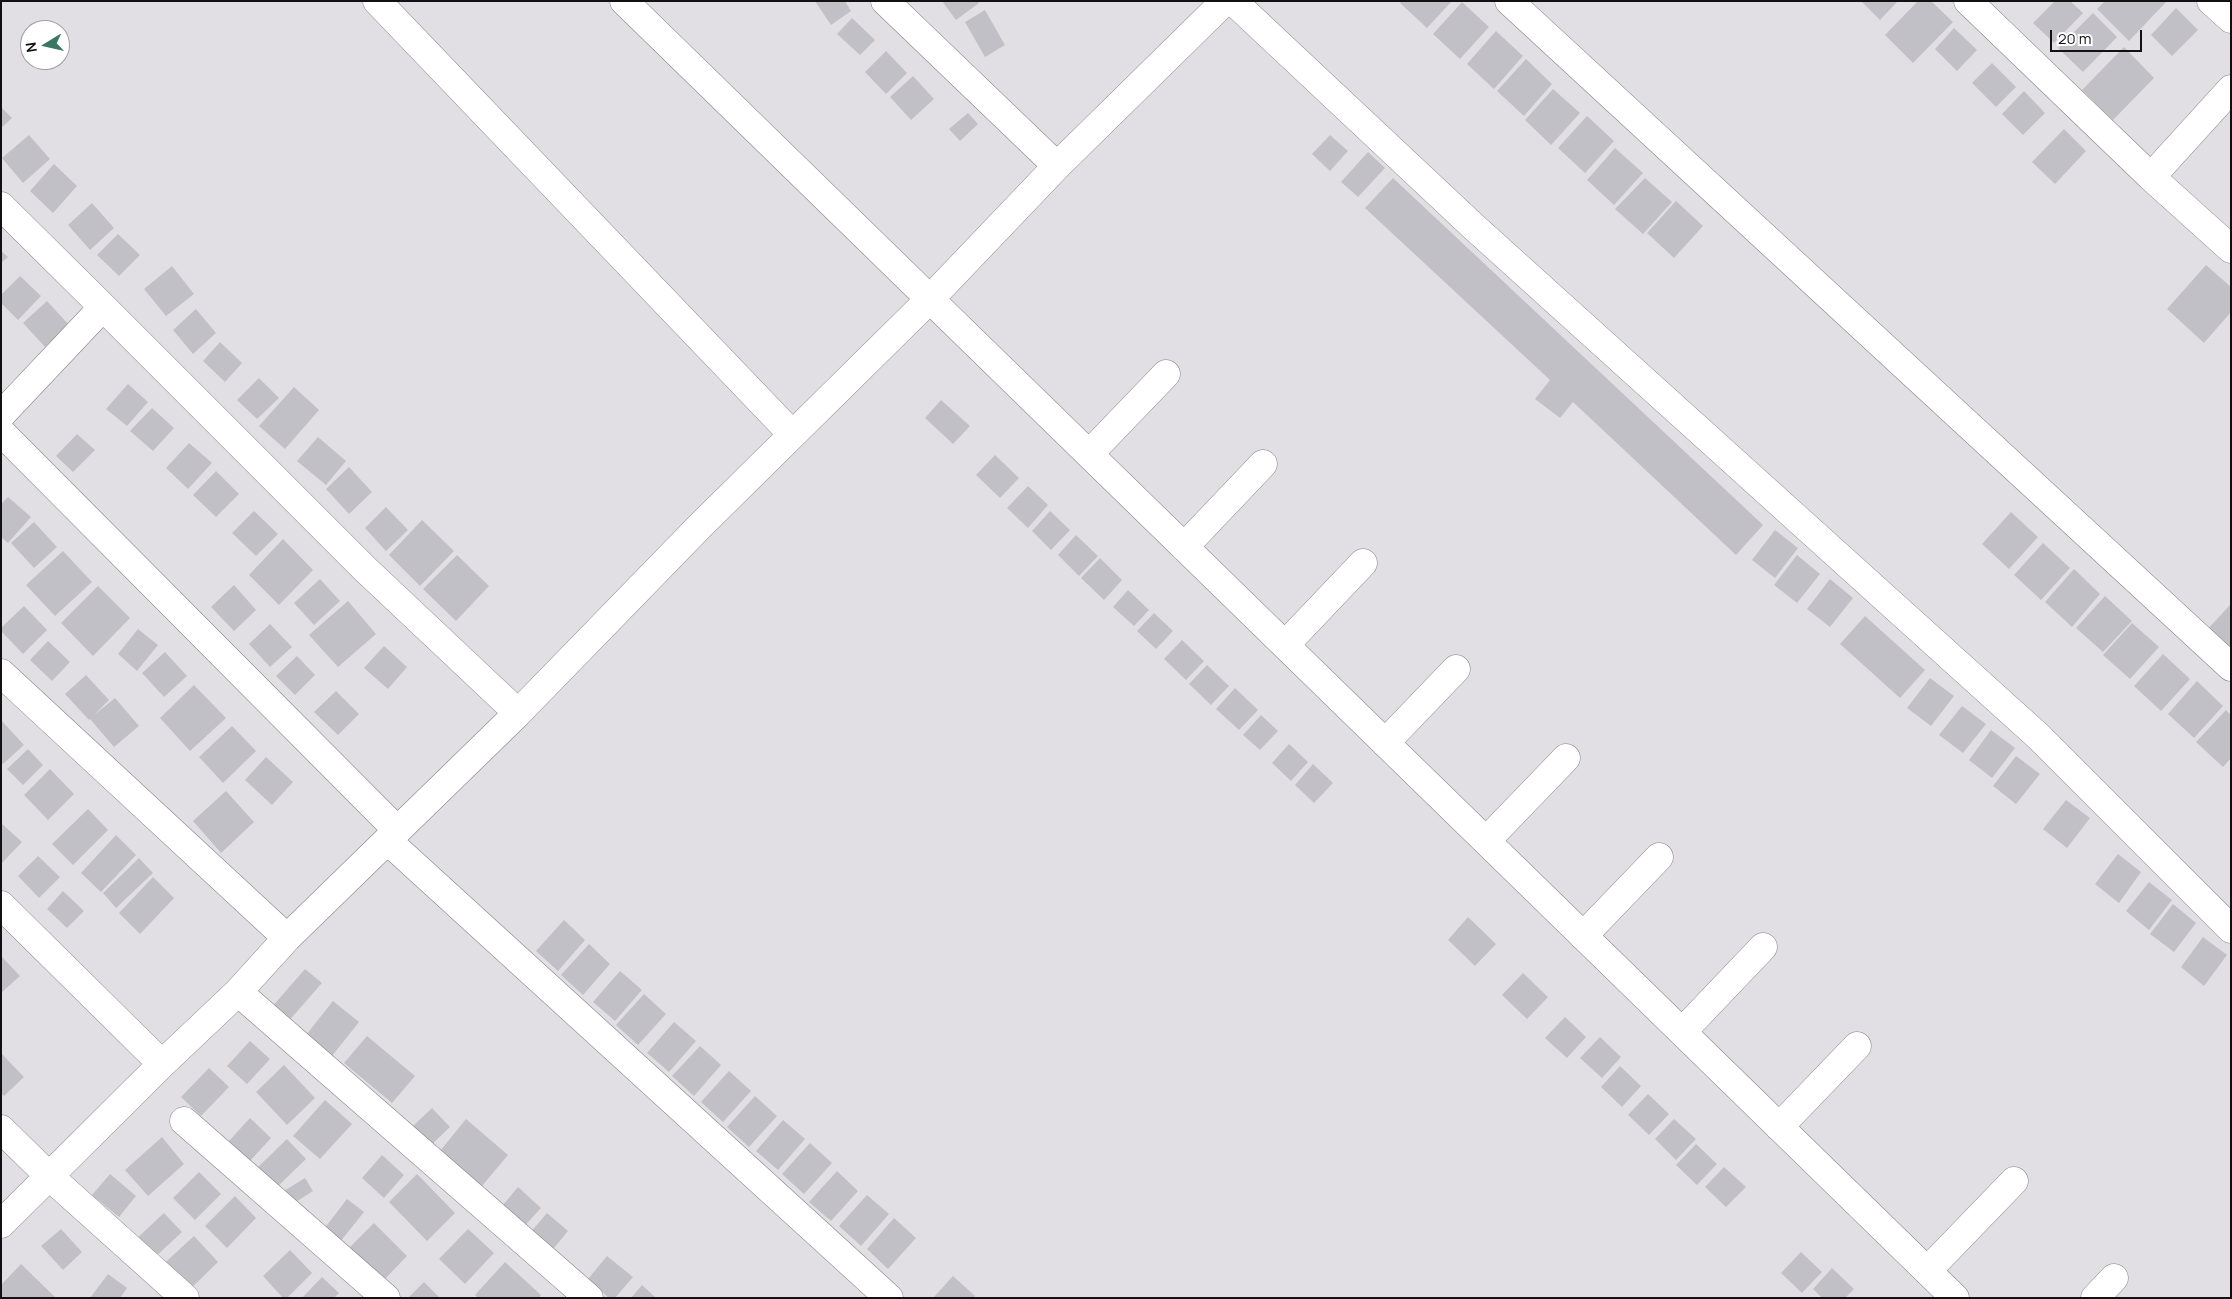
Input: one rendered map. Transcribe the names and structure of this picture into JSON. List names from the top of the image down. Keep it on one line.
{"scale_bar":"20 m","north":"left"}
